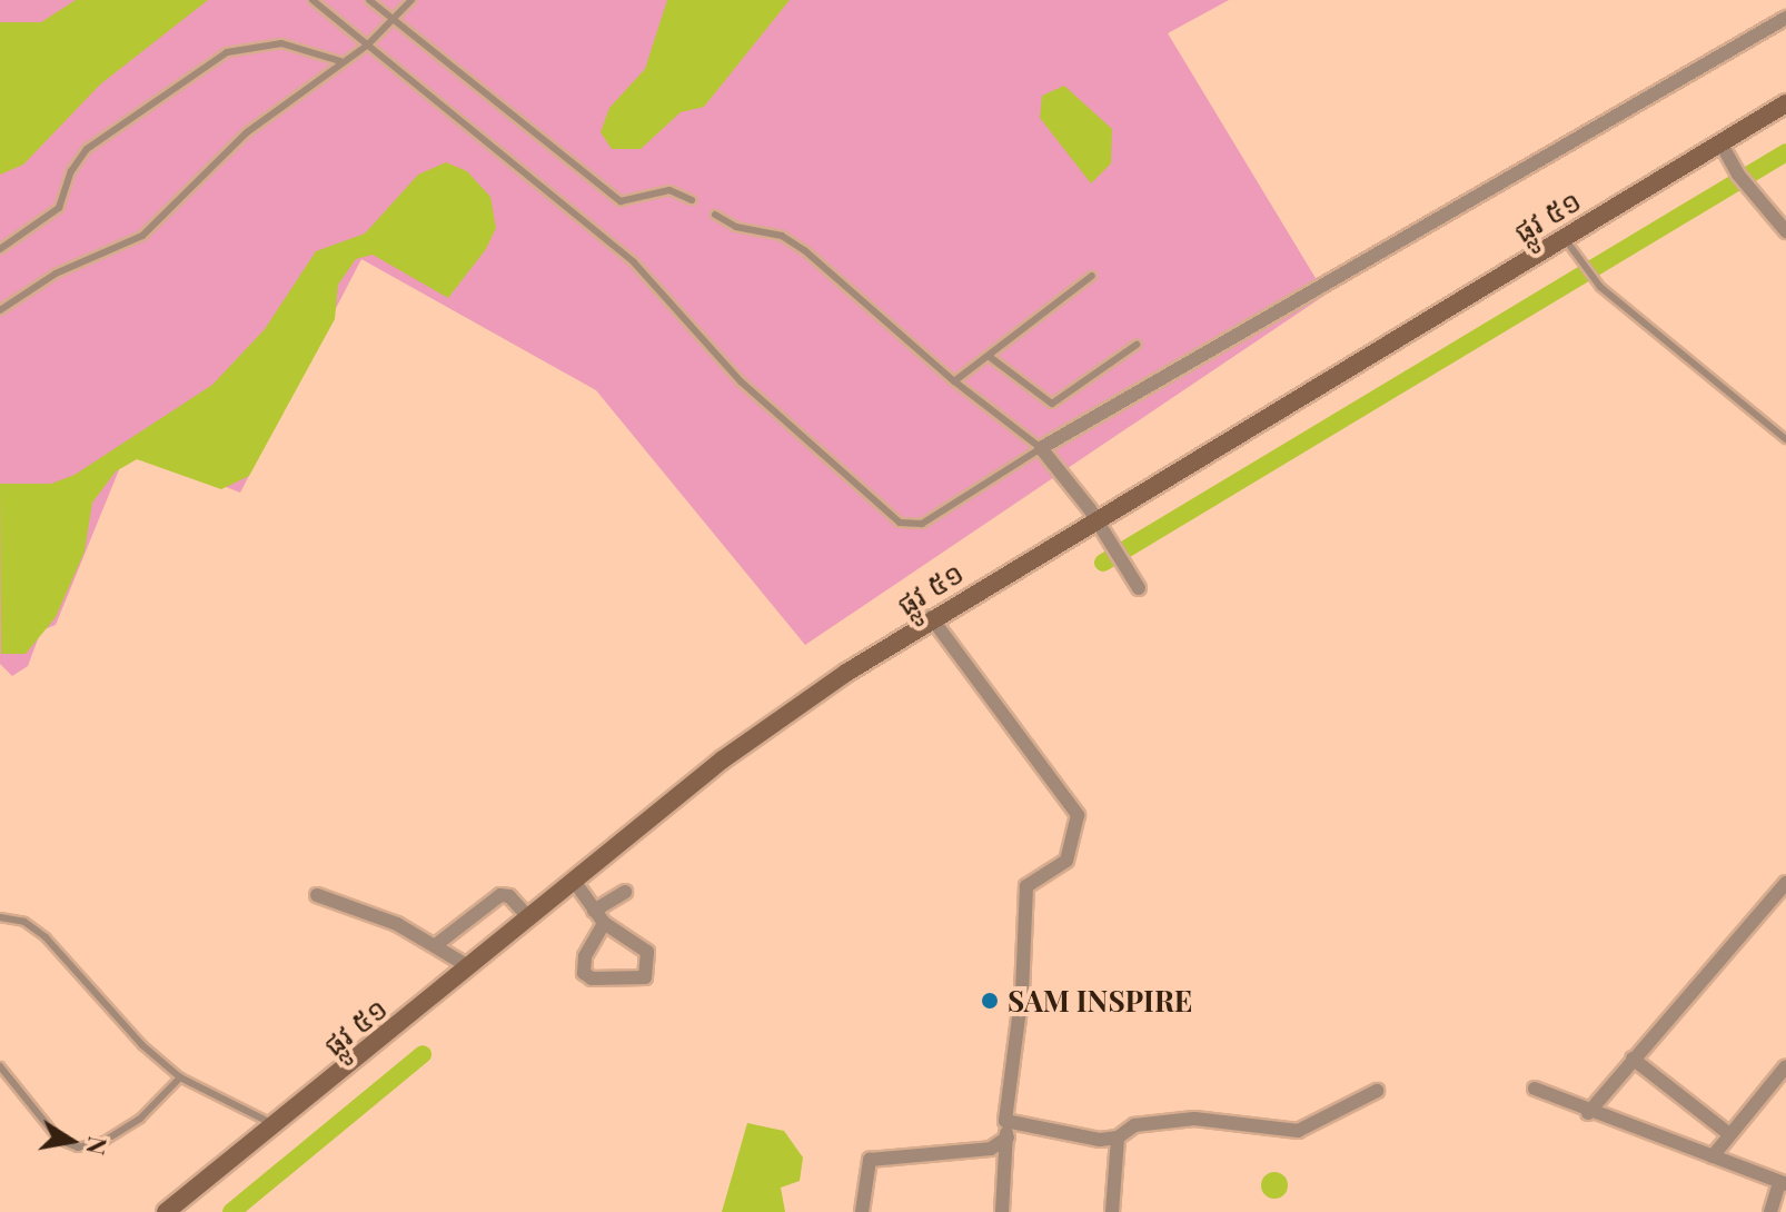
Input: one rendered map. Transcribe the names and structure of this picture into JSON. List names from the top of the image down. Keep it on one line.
{"streets":{"main road":["ផ្លូវ ៥១"]},"places":["SAM INSPIRE"],"north":"right"}
